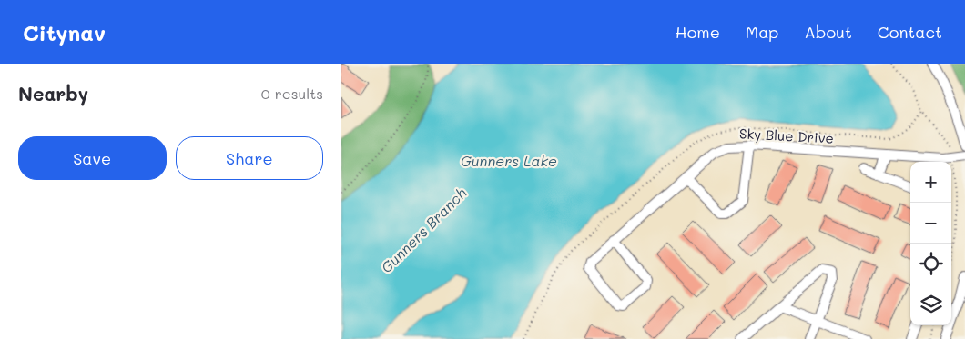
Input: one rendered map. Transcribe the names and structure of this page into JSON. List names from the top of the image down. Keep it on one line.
{"streets":{"street":["Sky Blue Drive"]},"water":["Gunners Lake","Gunners Branch"],"page":{"header":"Citynav","nav":["Home","Map","About","Contact"],"heading":["Nearby","0 results"],"buttons":["Save","Share"],"map_buttons":["+","−"]}}
